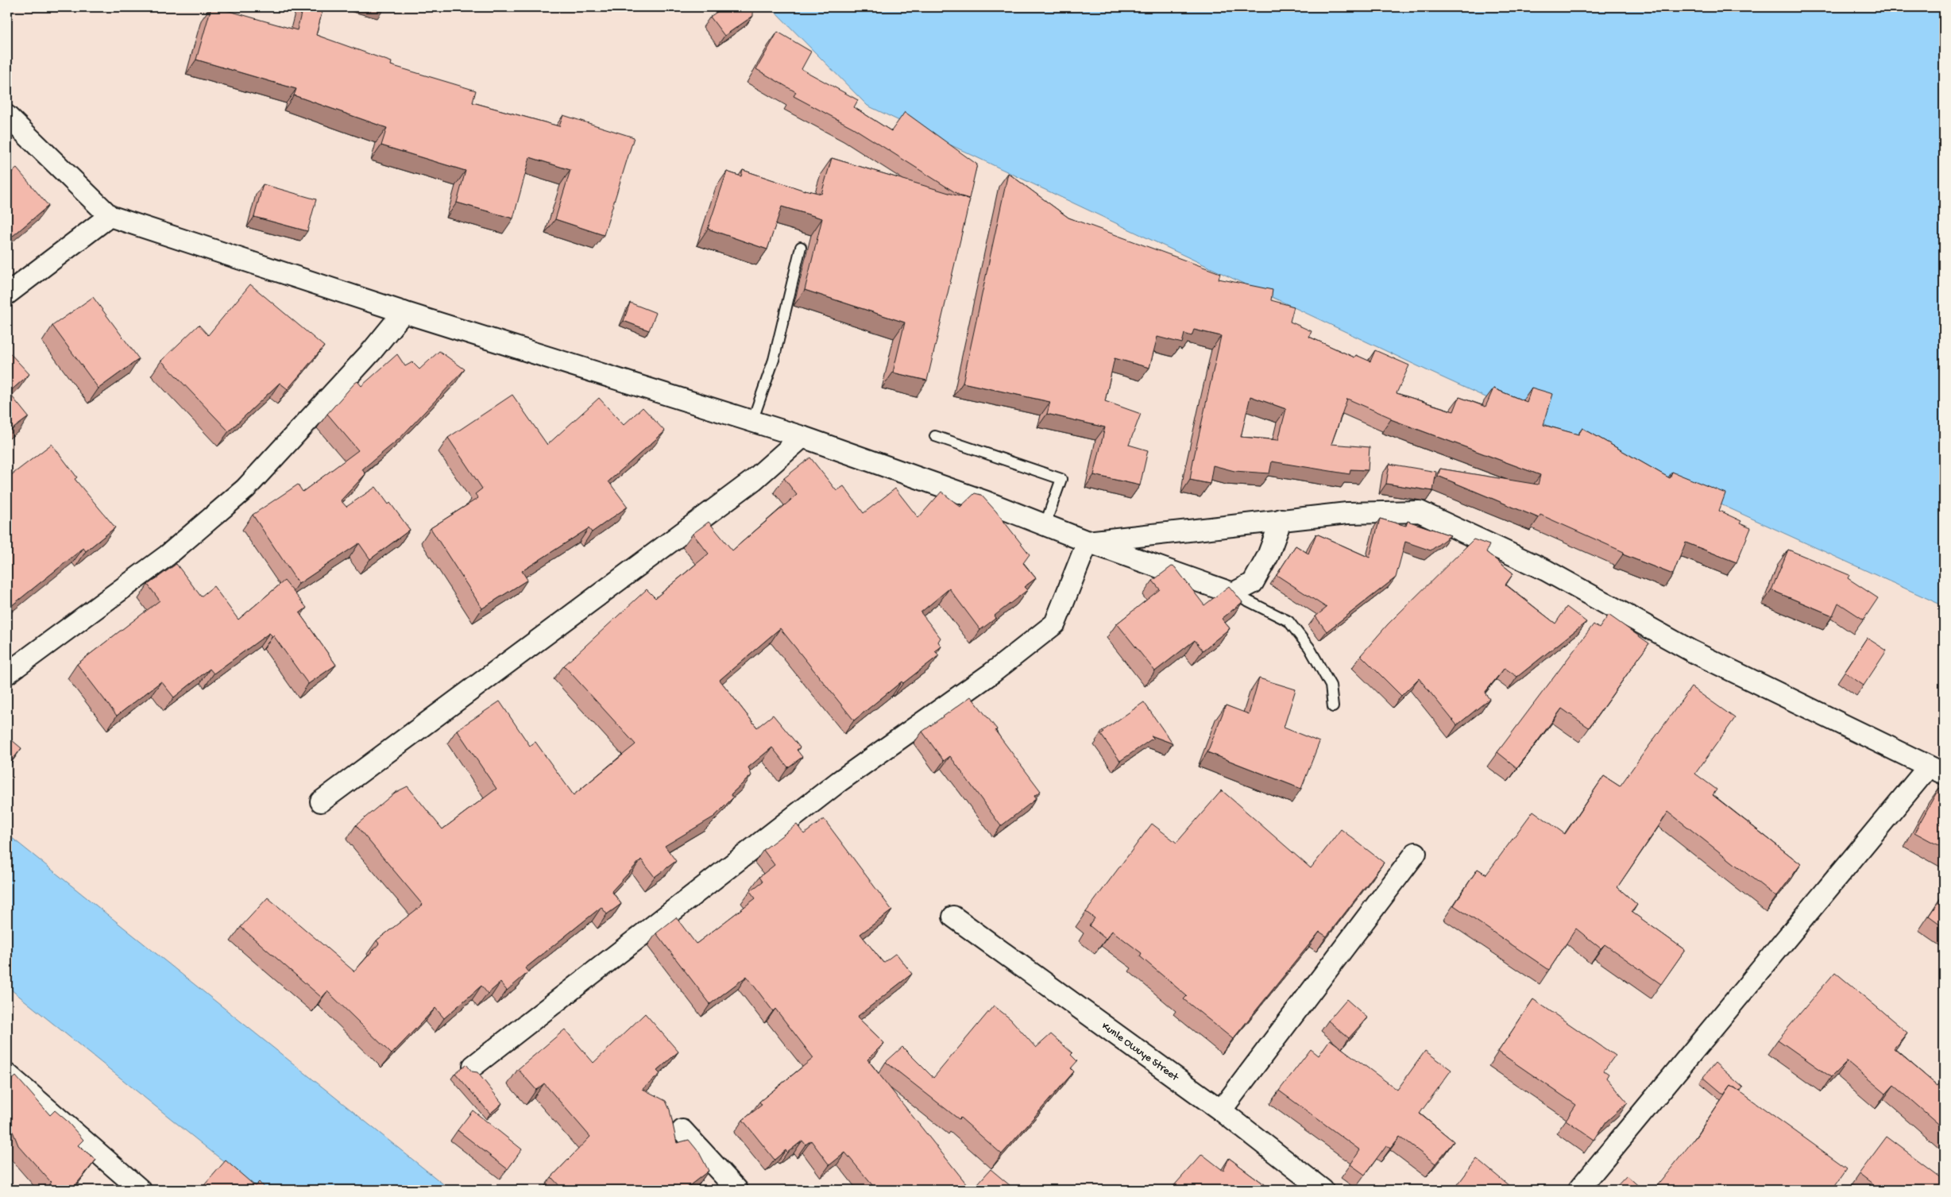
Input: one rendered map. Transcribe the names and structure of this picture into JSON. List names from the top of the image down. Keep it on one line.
{"streets":{"street":["Kunle Owuye Street"]}}
